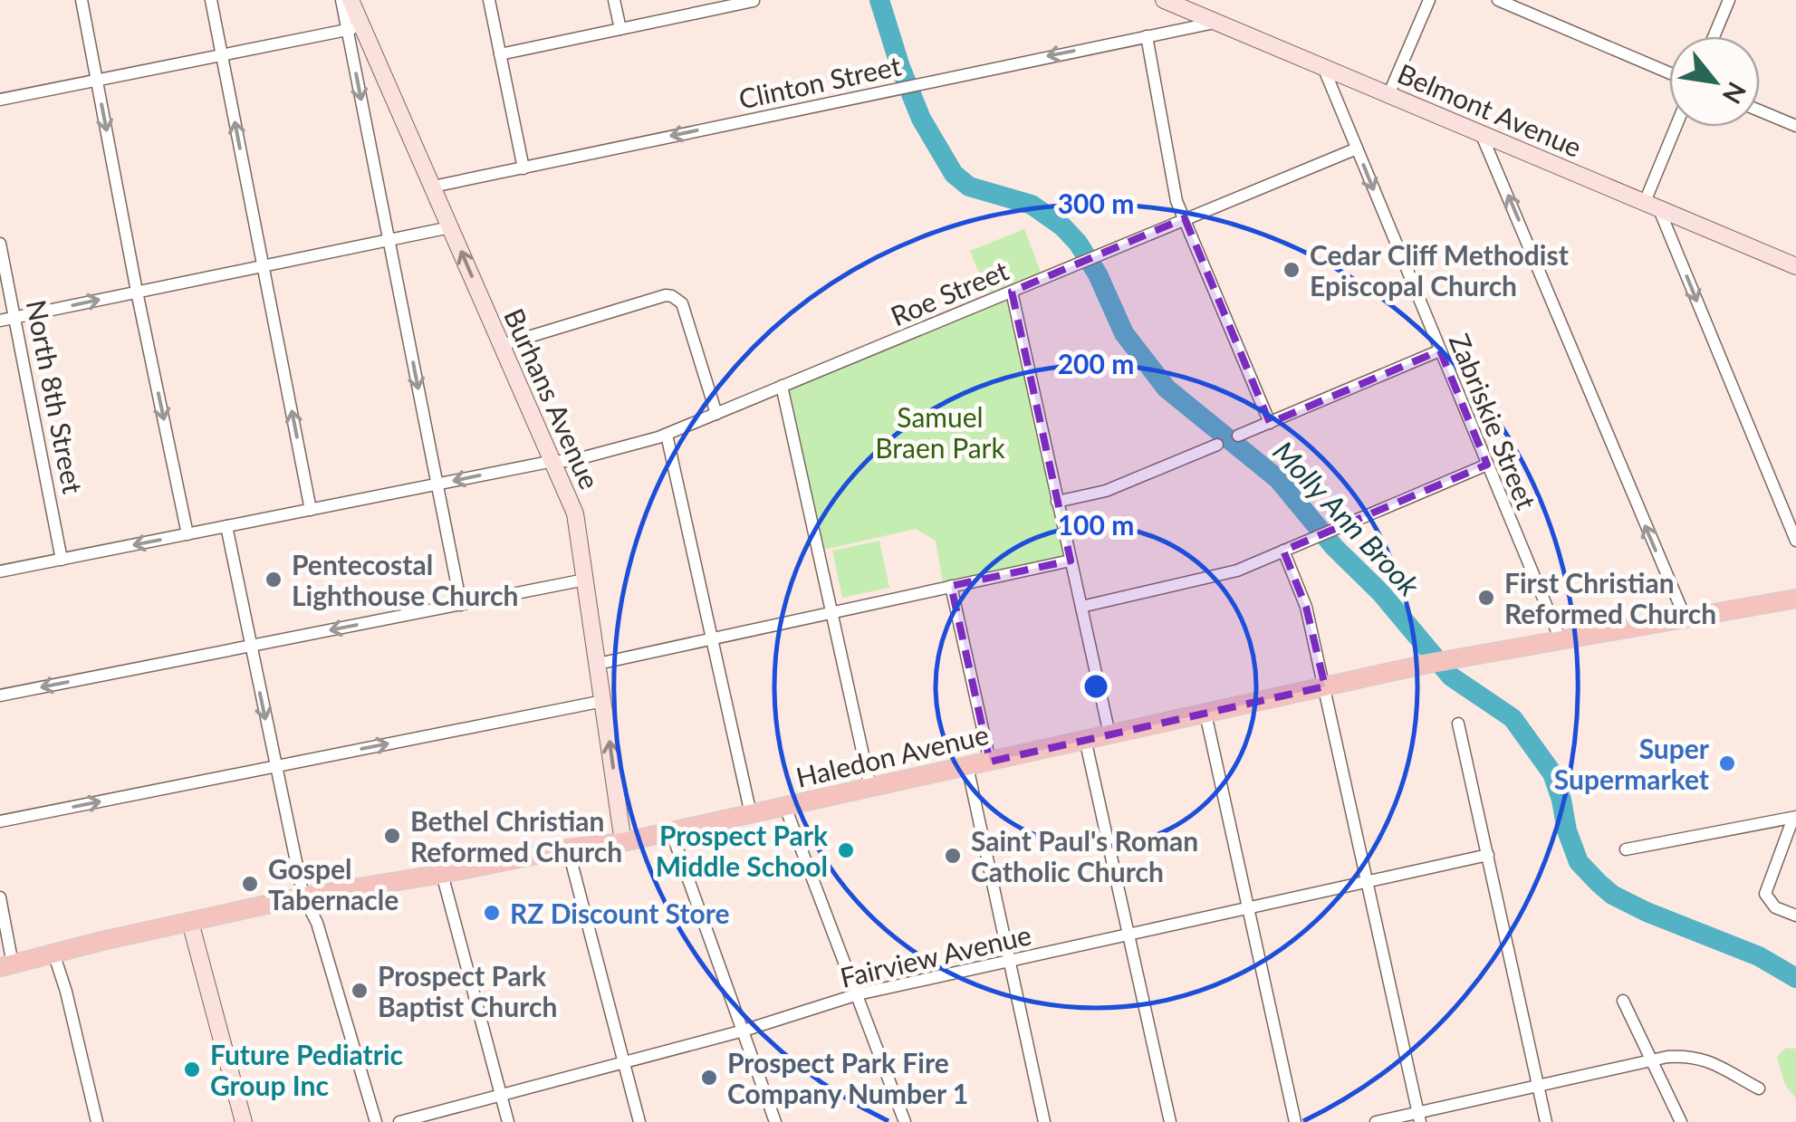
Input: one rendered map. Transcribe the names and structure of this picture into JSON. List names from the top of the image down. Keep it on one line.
{"streets":{"main road":["Haledon Avenue"],"street":["Clinton Street","Belmont Avenue","Roe Street","North 8th Street","Burhans Avenue","Zabriskie Street","Fairview Avenue"]},"crossings":[["Clinton Street","Belmont Avenue"],["Clinton Street","Burhans Avenue"],["Belmont Avenue","Zabriskie Street"],["Roe Street","North 8th Street"],["Roe Street","Burhans Avenue"],["Roe Street","Zabriskie Street"],["Burhans Avenue","Haledon Avenue"],["Zabriskie Street","Haledon Avenue"]],"one_way":["Clinton Street","Zabriskie Street"],"water":["Molly Ann Brook"],"parks":["Samuel Braen Park"],"places":["Cedar Cliff Methodist Episcopal Church","Pentecostal Lighthouse Church","First Christian Reformed Church","Super Supermarket","Bethel Christian Reformed Church","Prospect Park Middle School","Saint Paul's Roman Catholic Church","Gospel Tabernacle","RZ Discount Store","Prospect Park Baptist Church","Future Pediatric Group Inc","Prospect Park Fire Company Number 1"],"north":"bottom right","rings":["300 m","200 m","100 m"]}
